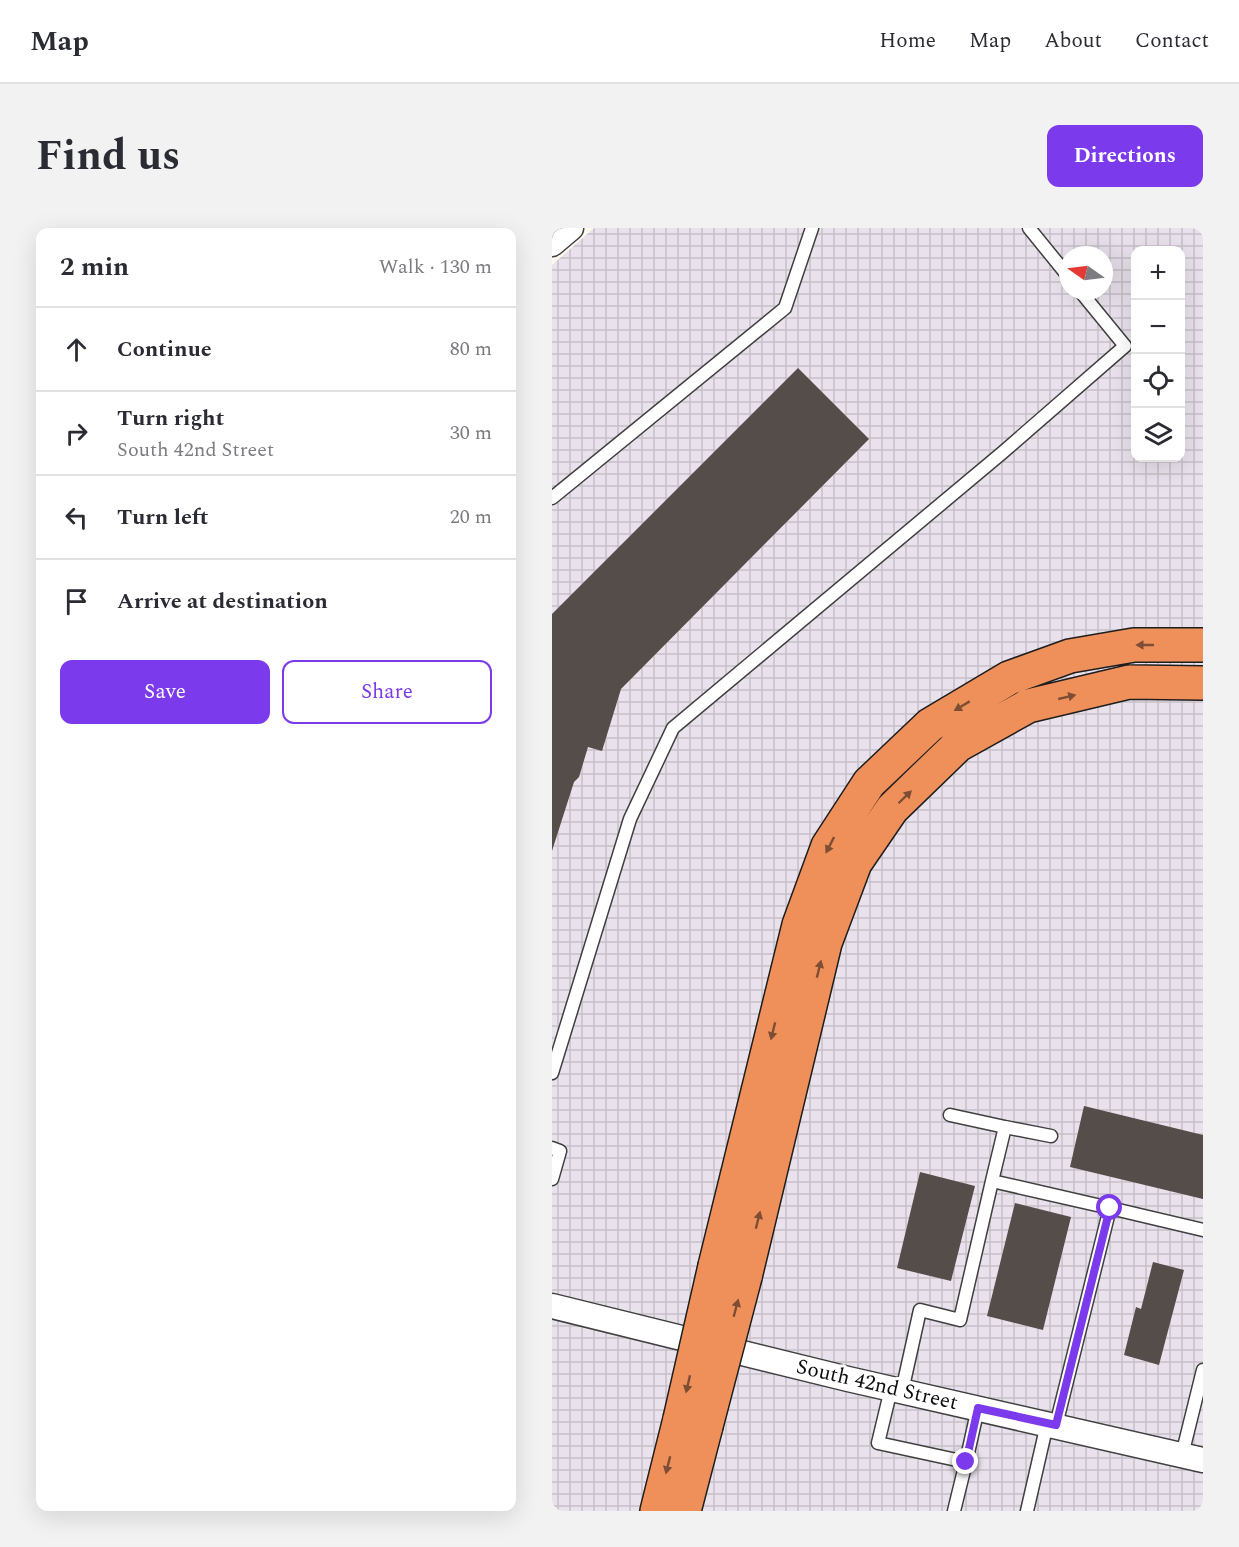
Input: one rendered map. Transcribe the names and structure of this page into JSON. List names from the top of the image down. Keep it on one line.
{"streets":{"street":["South 42nd Street"]},"north":"left","page":{"header":"Map","nav":["Home","Map","About","Contact"],"title":"Find us","buttons":["Directions",["Save","Share"]],"heading":["2 min","Walk · 130 m"],"map_buttons":["+","−"],"list":[["Continue","80 m"],["Turn right","South 42nd Street","30 m"],["Turn left","20 m"],"Arrive at destination"]}}
